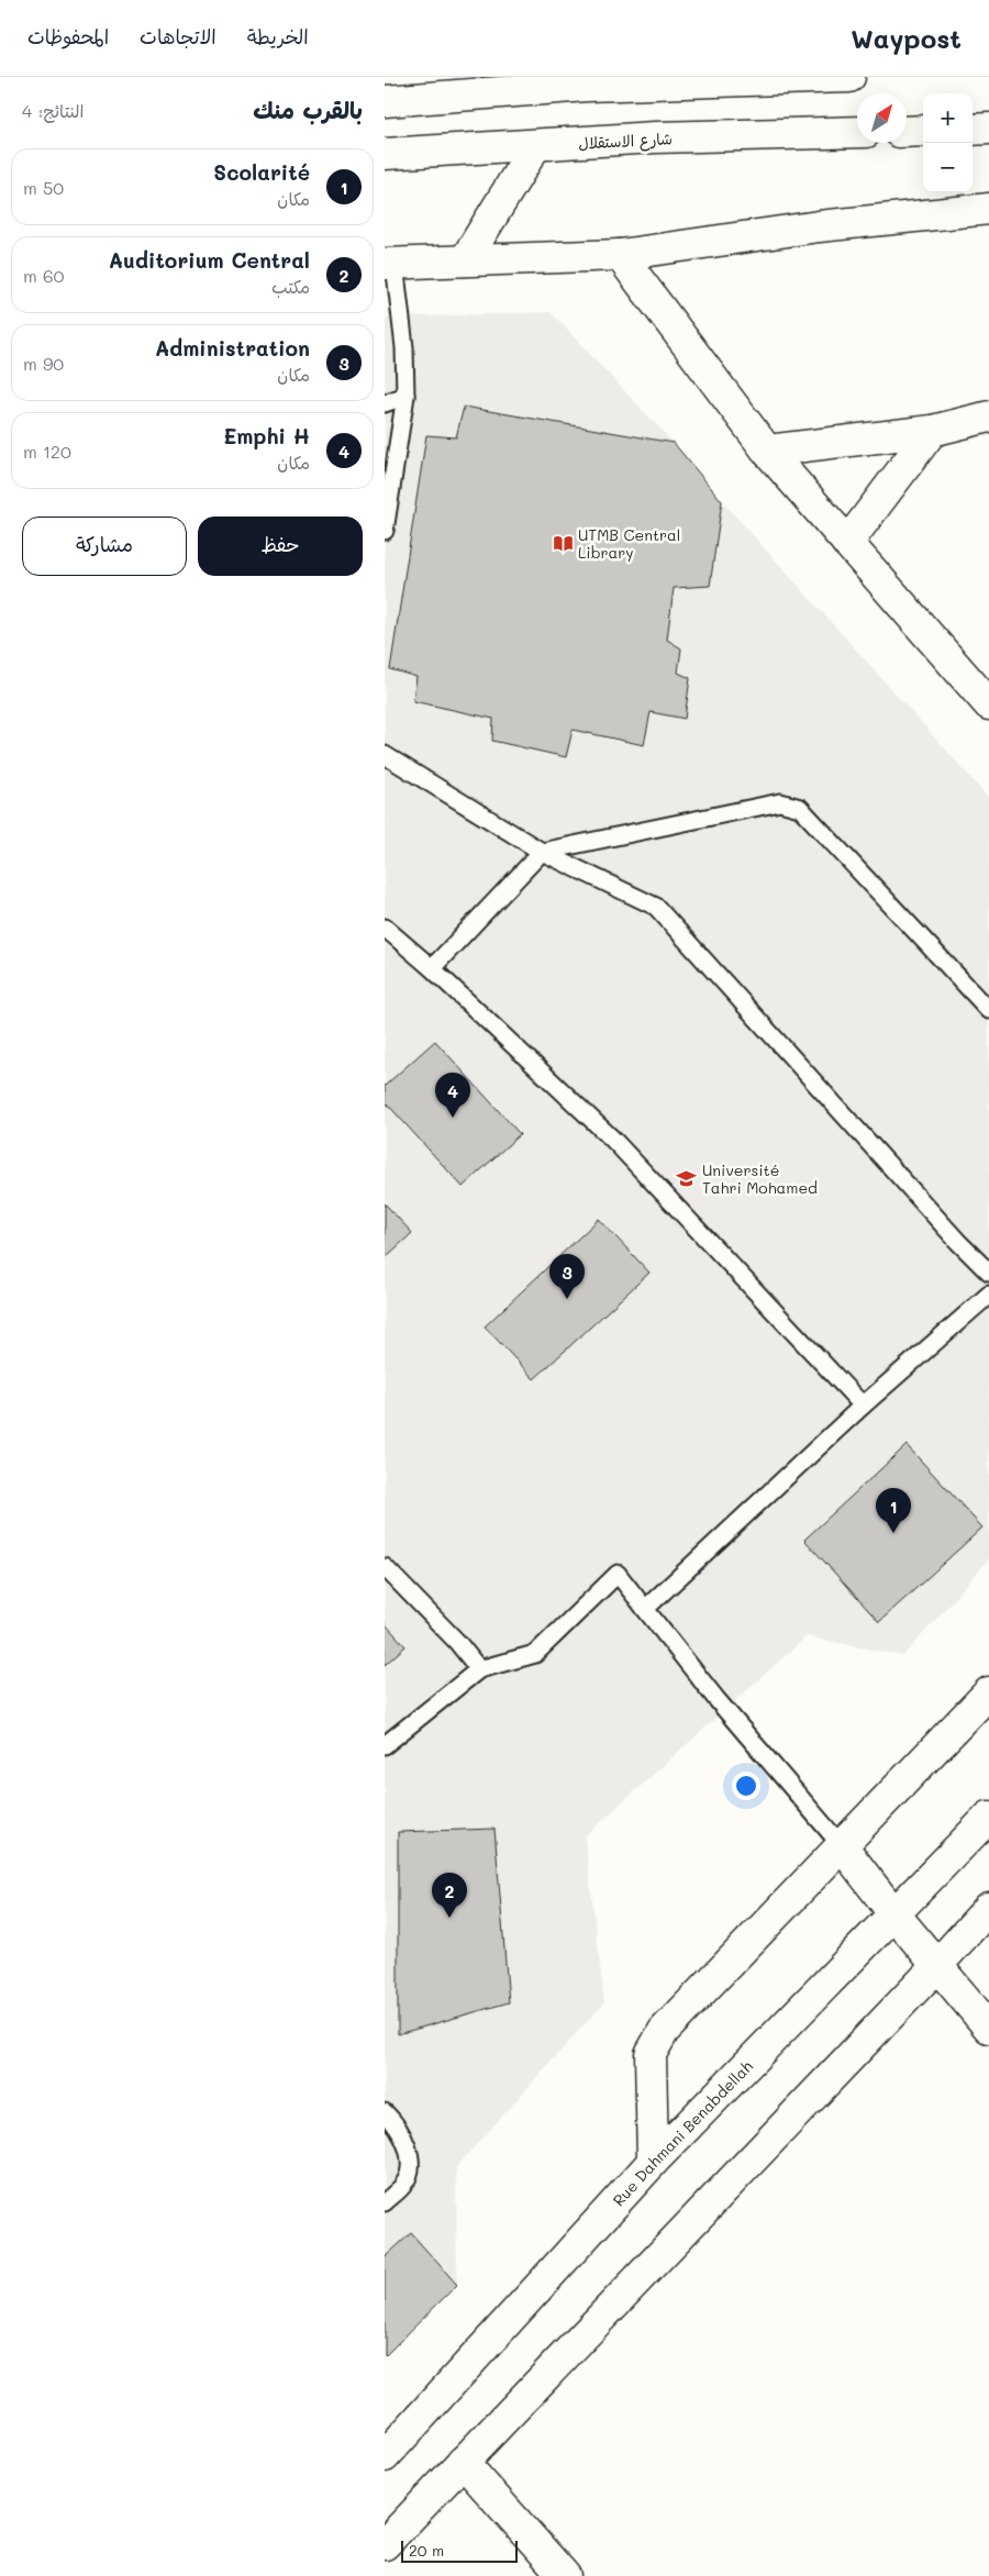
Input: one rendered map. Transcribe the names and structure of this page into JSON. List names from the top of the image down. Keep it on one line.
{"streets":{"street":["شارع الاستقلال","Rue Dahmani Benabdellah"]},"places":{"library":["UTMB Central Library"],"school or university":["Université Tahri Mohamed"]},"scale_bar":"20 m","north":"top right","page":{"header":"Waypost","nav":["الخريطة","الاتجاهات","المحفوظات"],"heading":["بالقرب منك","النتائج: 4"],"map_buttons":["+","−"],"list":[{"mark":"1","name":"Scolarité","note":"مكان","value":"50 m"},{"mark":"2","name":"Auditorium Central","note":"مكتب","value":"60 m"},{"mark":"3","name":"Administration","note":"مكان","value":"90 m"},{"mark":"4","name":"Emphi H","note":"مكان","value":"120 m"}],"buttons":["حفظ","مشاركة"],"pins":["4","3","1","2"],"scale":"20 m"}}
